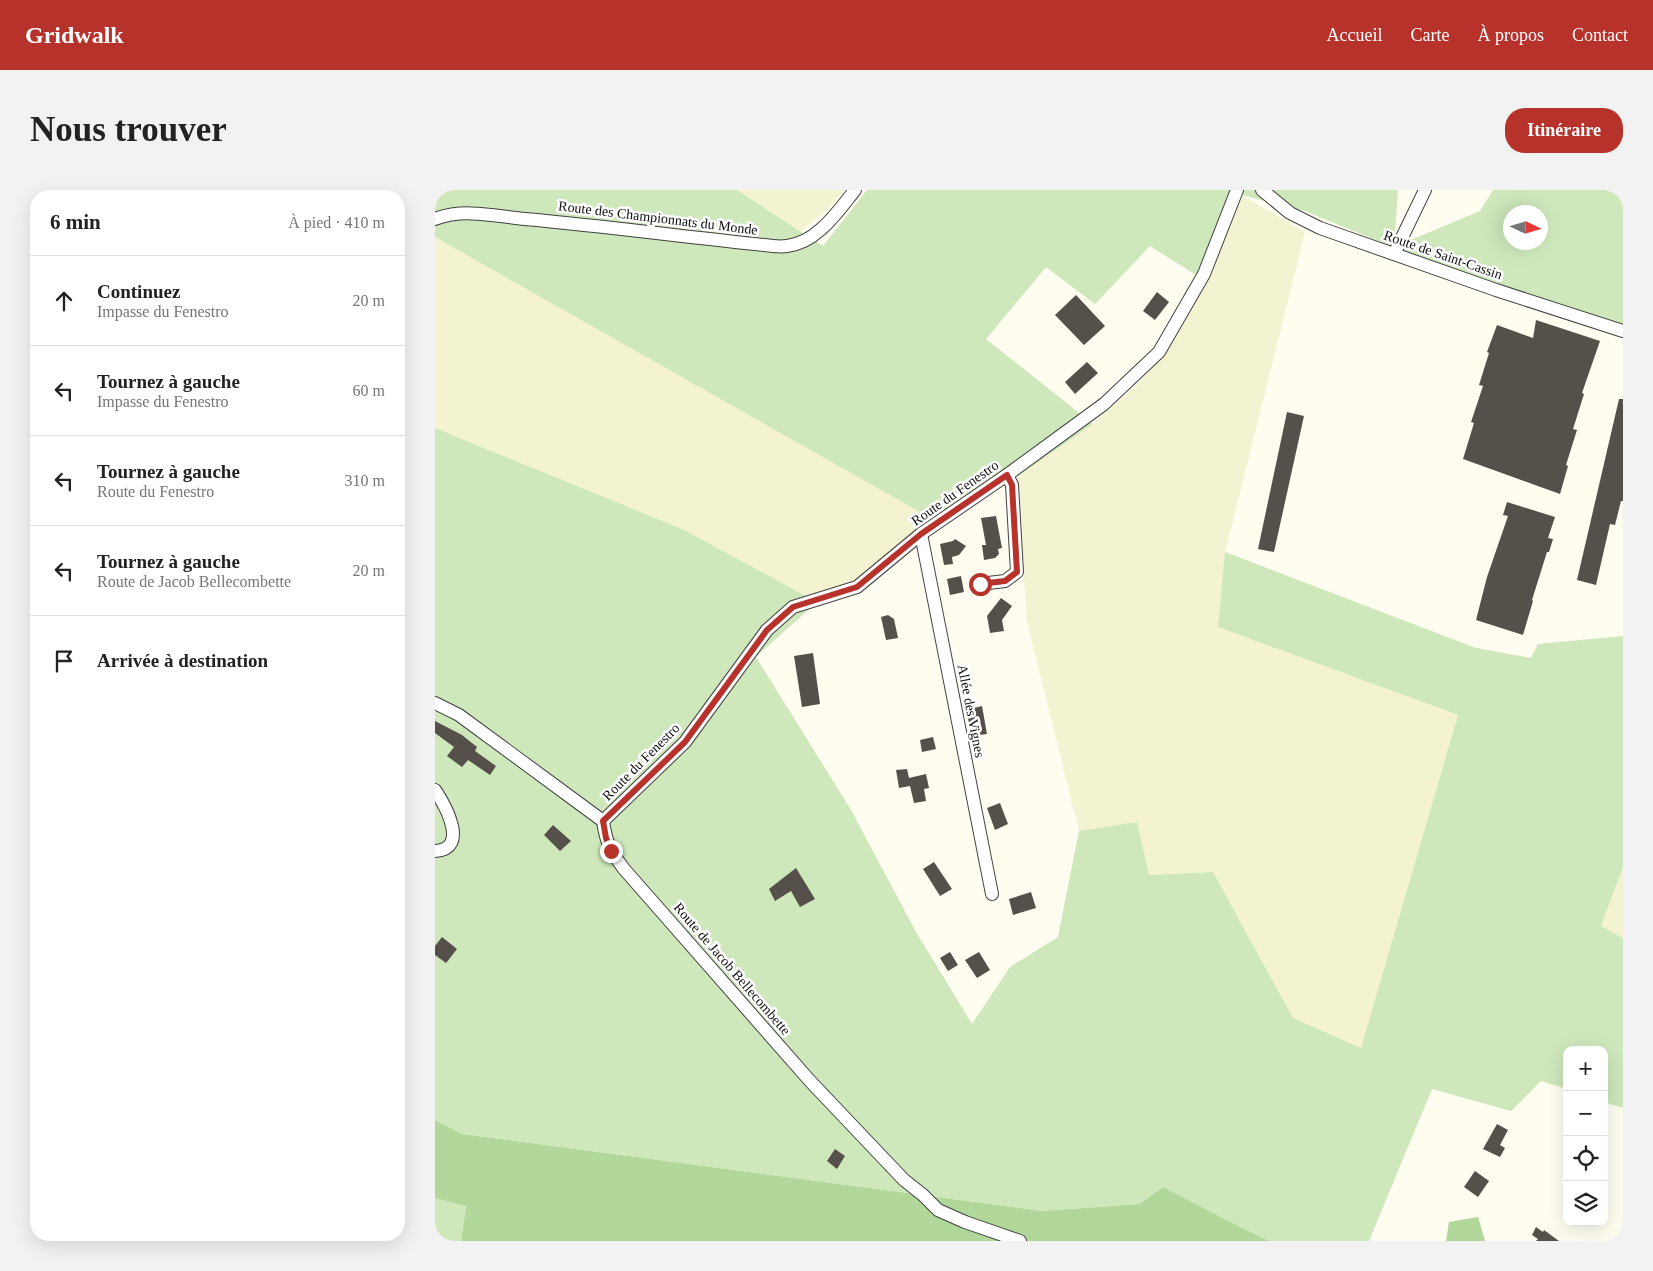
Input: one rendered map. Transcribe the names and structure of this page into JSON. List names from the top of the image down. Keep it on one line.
{"streets":{"street":["Route des Championnats du Monde","Route de Saint-Cassin","Route du Fenestro","Allée des Vignes","Route de Jacob Bellecombette"]},"crossings":[["Route du Fenestro","Allée des Vignes"],["Route du Fenestro","Route de Jacob Bellecombette"]],"north":"right","page":{"header":"Gridwalk","nav":["Accueil","Carte","À propos","Contact"],"buttons":"Itinéraire","title":"Nous trouver","heading":["6 min","À pied · 410 m"],"list":[["Continuez","Impasse du Fenestro","20 m"],["Tournez à gauche","Impasse du Fenestro","60 m"],["Tournez à gauche","Route du Fenestro","310 m"],["Tournez à gauche","Route de Jacob Bellecombette","20 m"],"Arrivée à destination"],"map_buttons":["+","−"]}}
